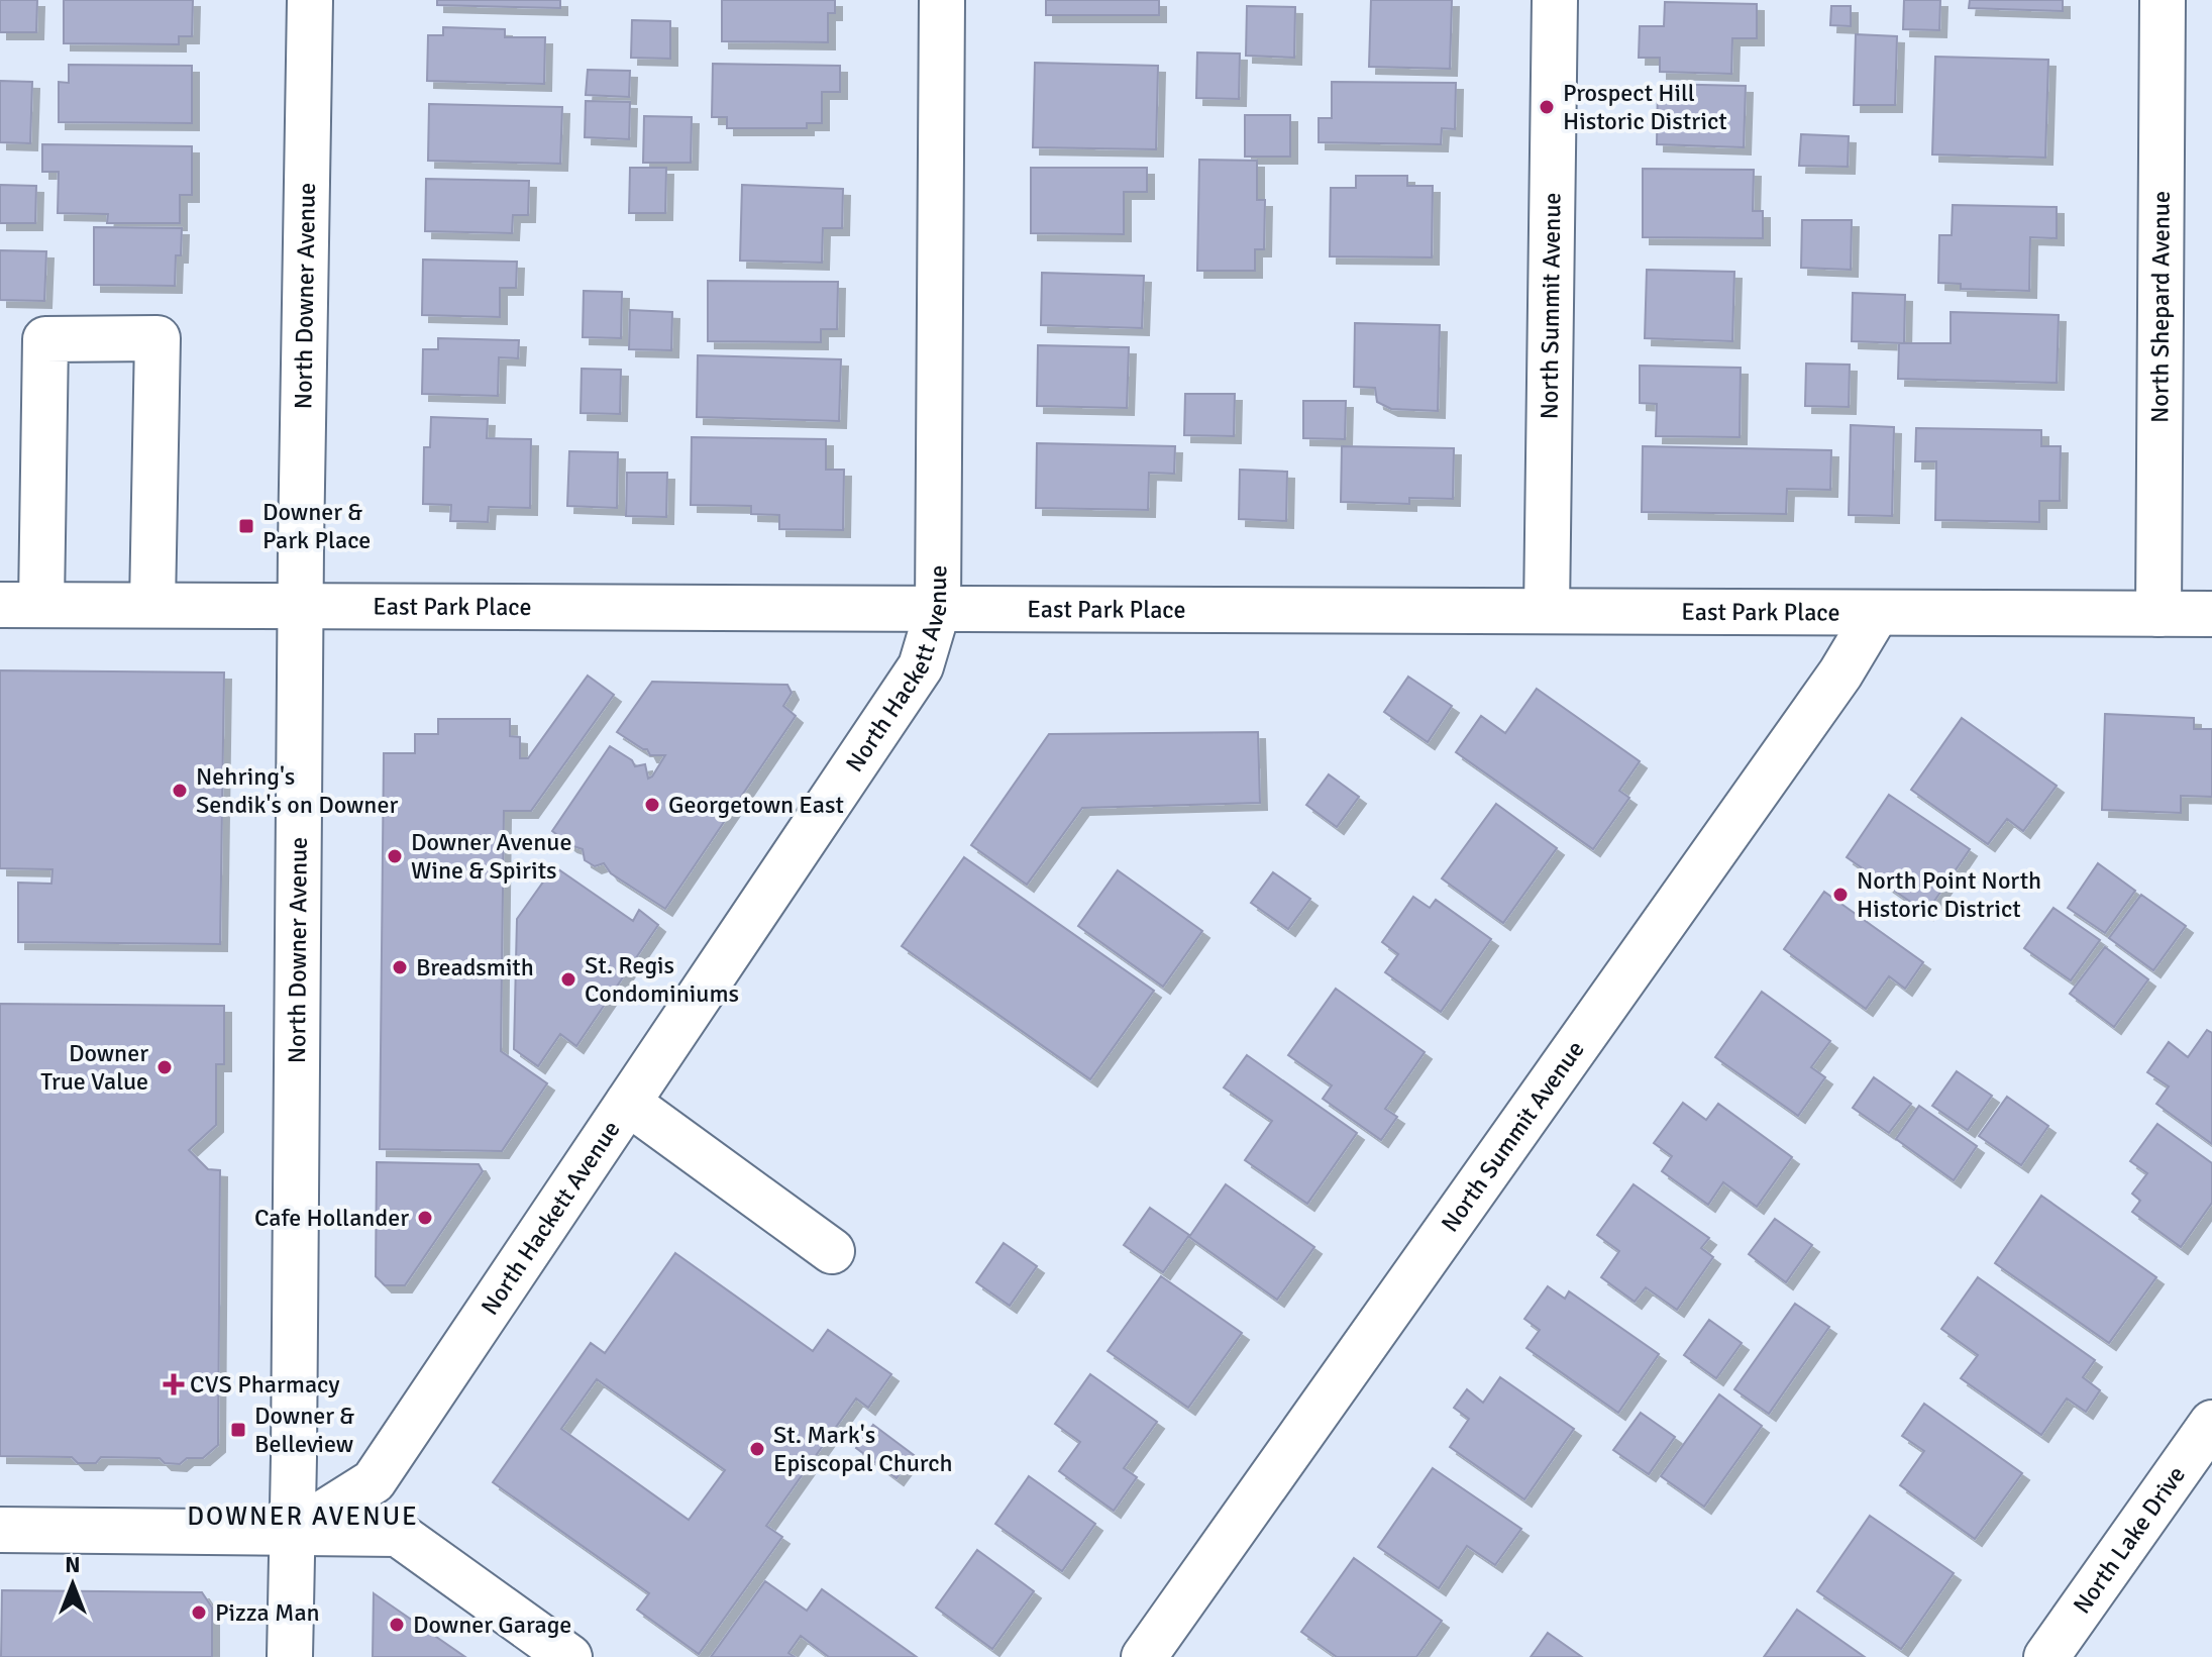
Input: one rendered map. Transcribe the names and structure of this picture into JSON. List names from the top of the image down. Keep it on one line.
{"streets":{"street":["North Downer Avenue","North Summit Avenue","North Shepard Avenue","East Park Place","North Hackett Avenue","North Lake Drive"]},"crossings":[["North Downer Avenue","East Park Place"],["North Downer Avenue","North Hackett Avenue"],["North Summit Avenue","East Park Place"],["North Shepard Avenue","East Park Place"],["East Park Place","North Hackett Avenue"]],"districts":["DOWNER AVENUE"],"places":{"other":["Prospect Hill Historic District","Nehring's Sendik's on Downer","Georgetown East","Downer Avenue Wine & Spirits","North Point North Historic District","Breadsmith","St. Regis Condominiums","Downer True Value","Cafe Hollander","St. Mark's Episcopal Church","Pizza Man","Downer Garage"],"transit":["Downer & Park Place","Downer & Belleview"],"health":["CVS Pharmacy"]},"north":"top"}
